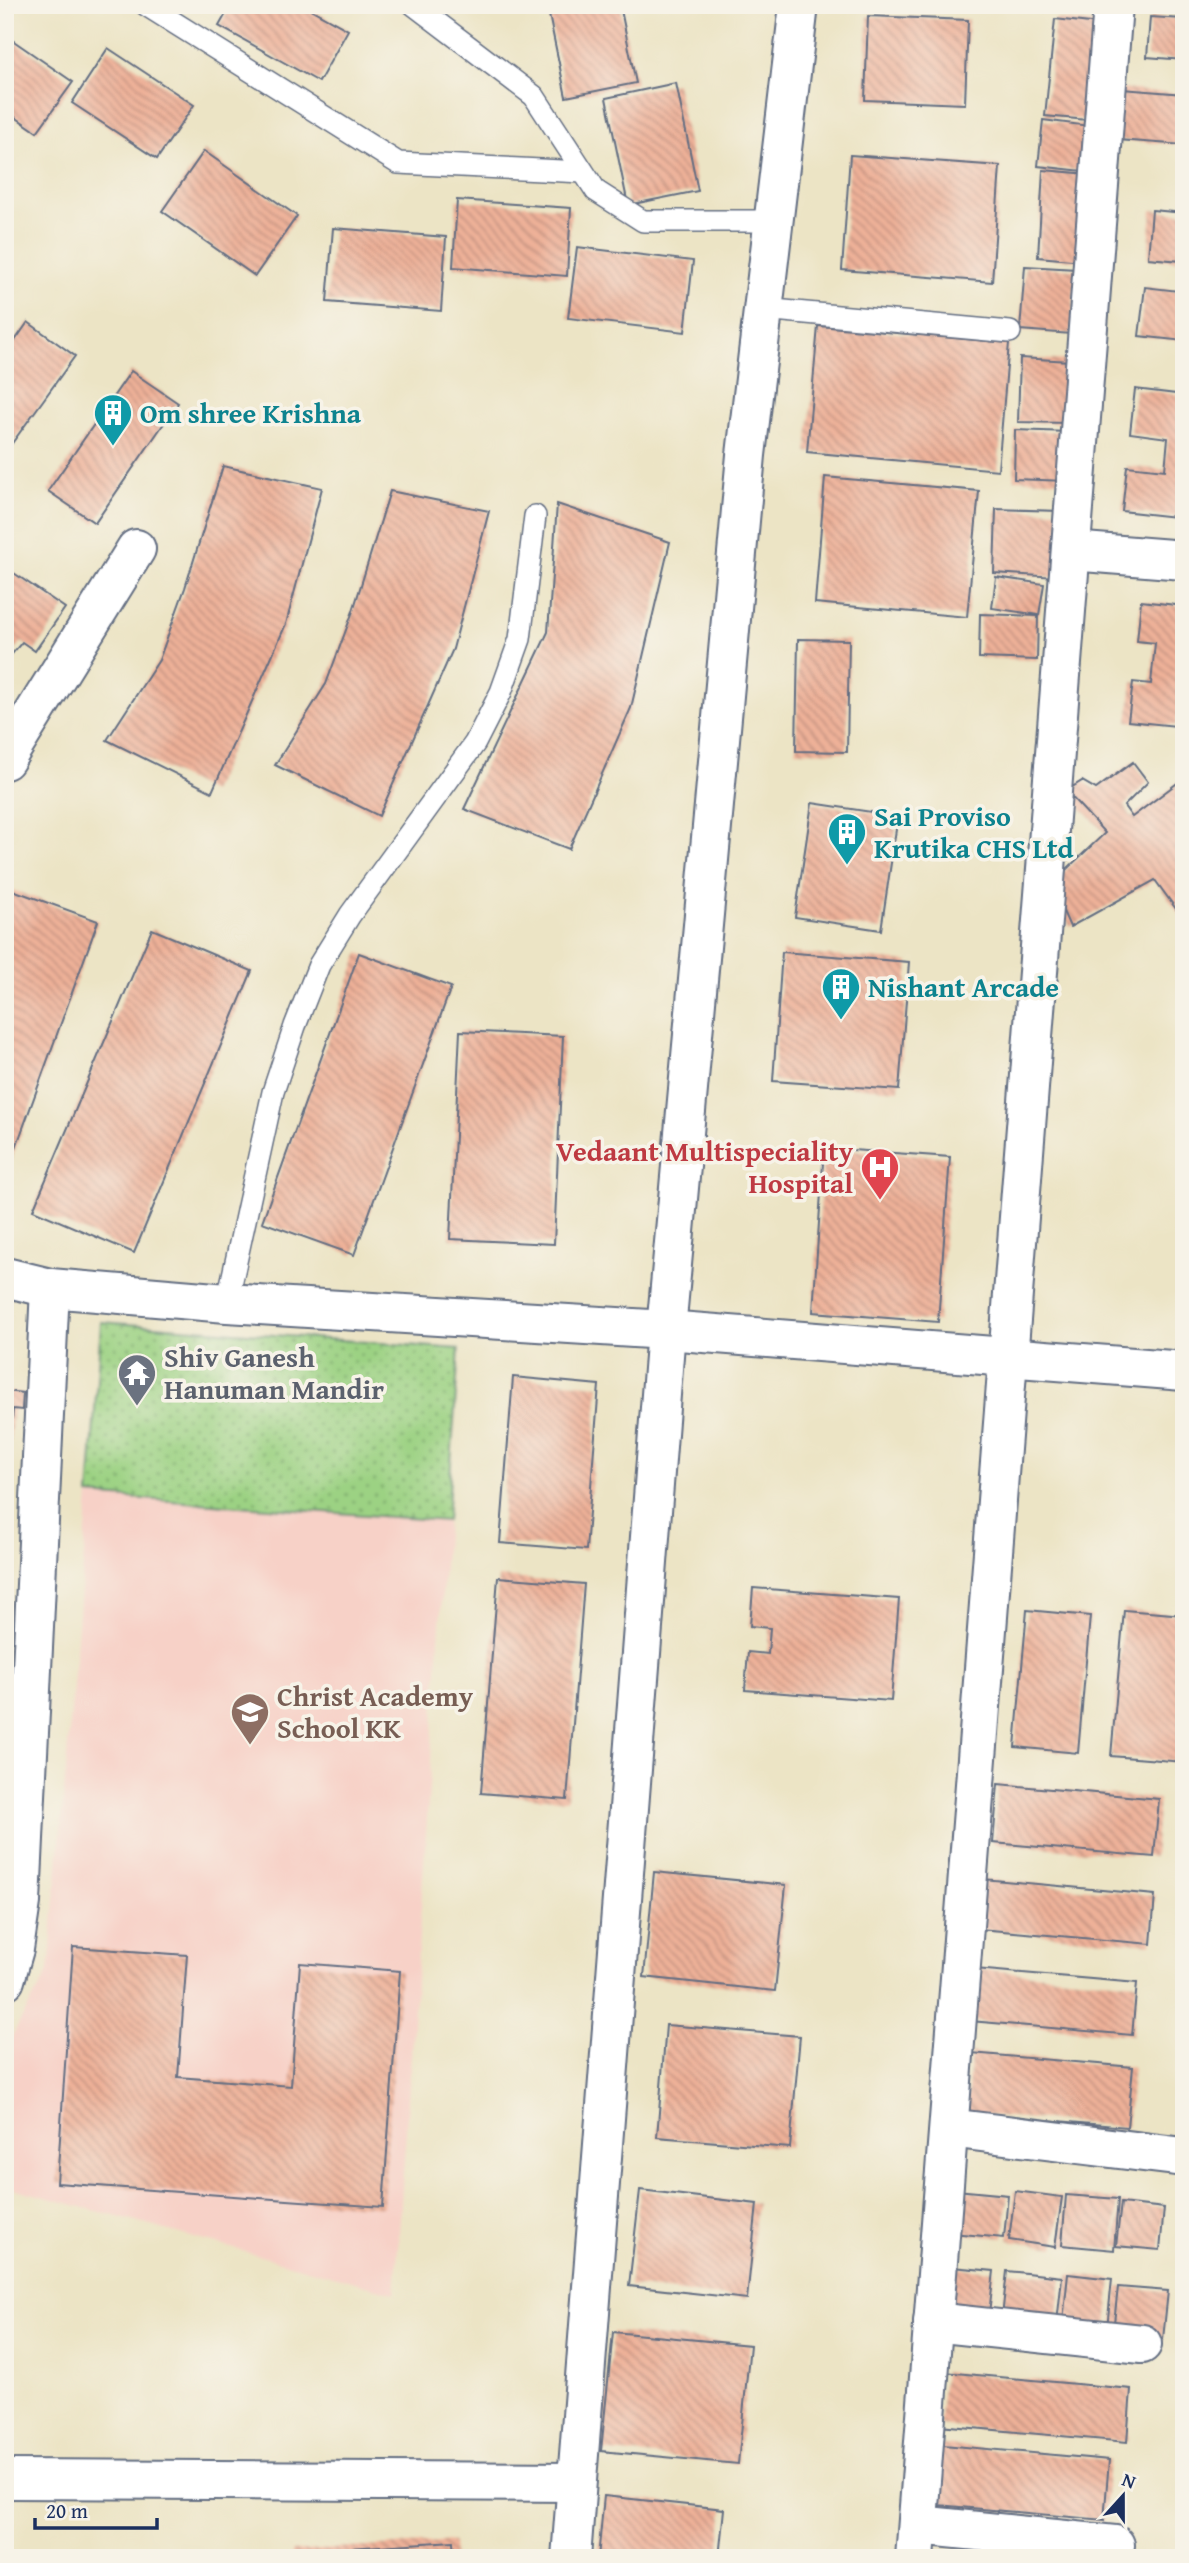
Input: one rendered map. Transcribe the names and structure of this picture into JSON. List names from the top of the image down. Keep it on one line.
{"places":{"building":["Om shree Krishna","Sai Proviso Krutika CHS Ltd","Nishant Arcade"],"hospital":["Vedaant Multispeciality Hospital"],"temple":["Shiv Ganesh Hanuman Mandir"],"school or university":["Christ Academy School KK"]},"scale_bar":"20 m","north":"top"}
